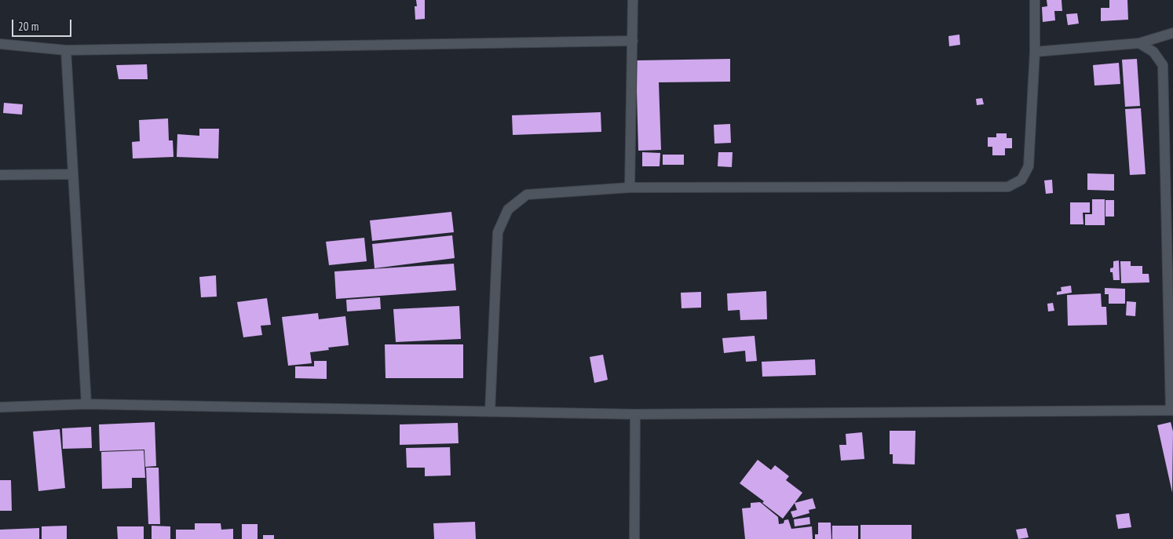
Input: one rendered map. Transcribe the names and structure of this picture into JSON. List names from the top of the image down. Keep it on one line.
{"scale_bar":"20 m"}
